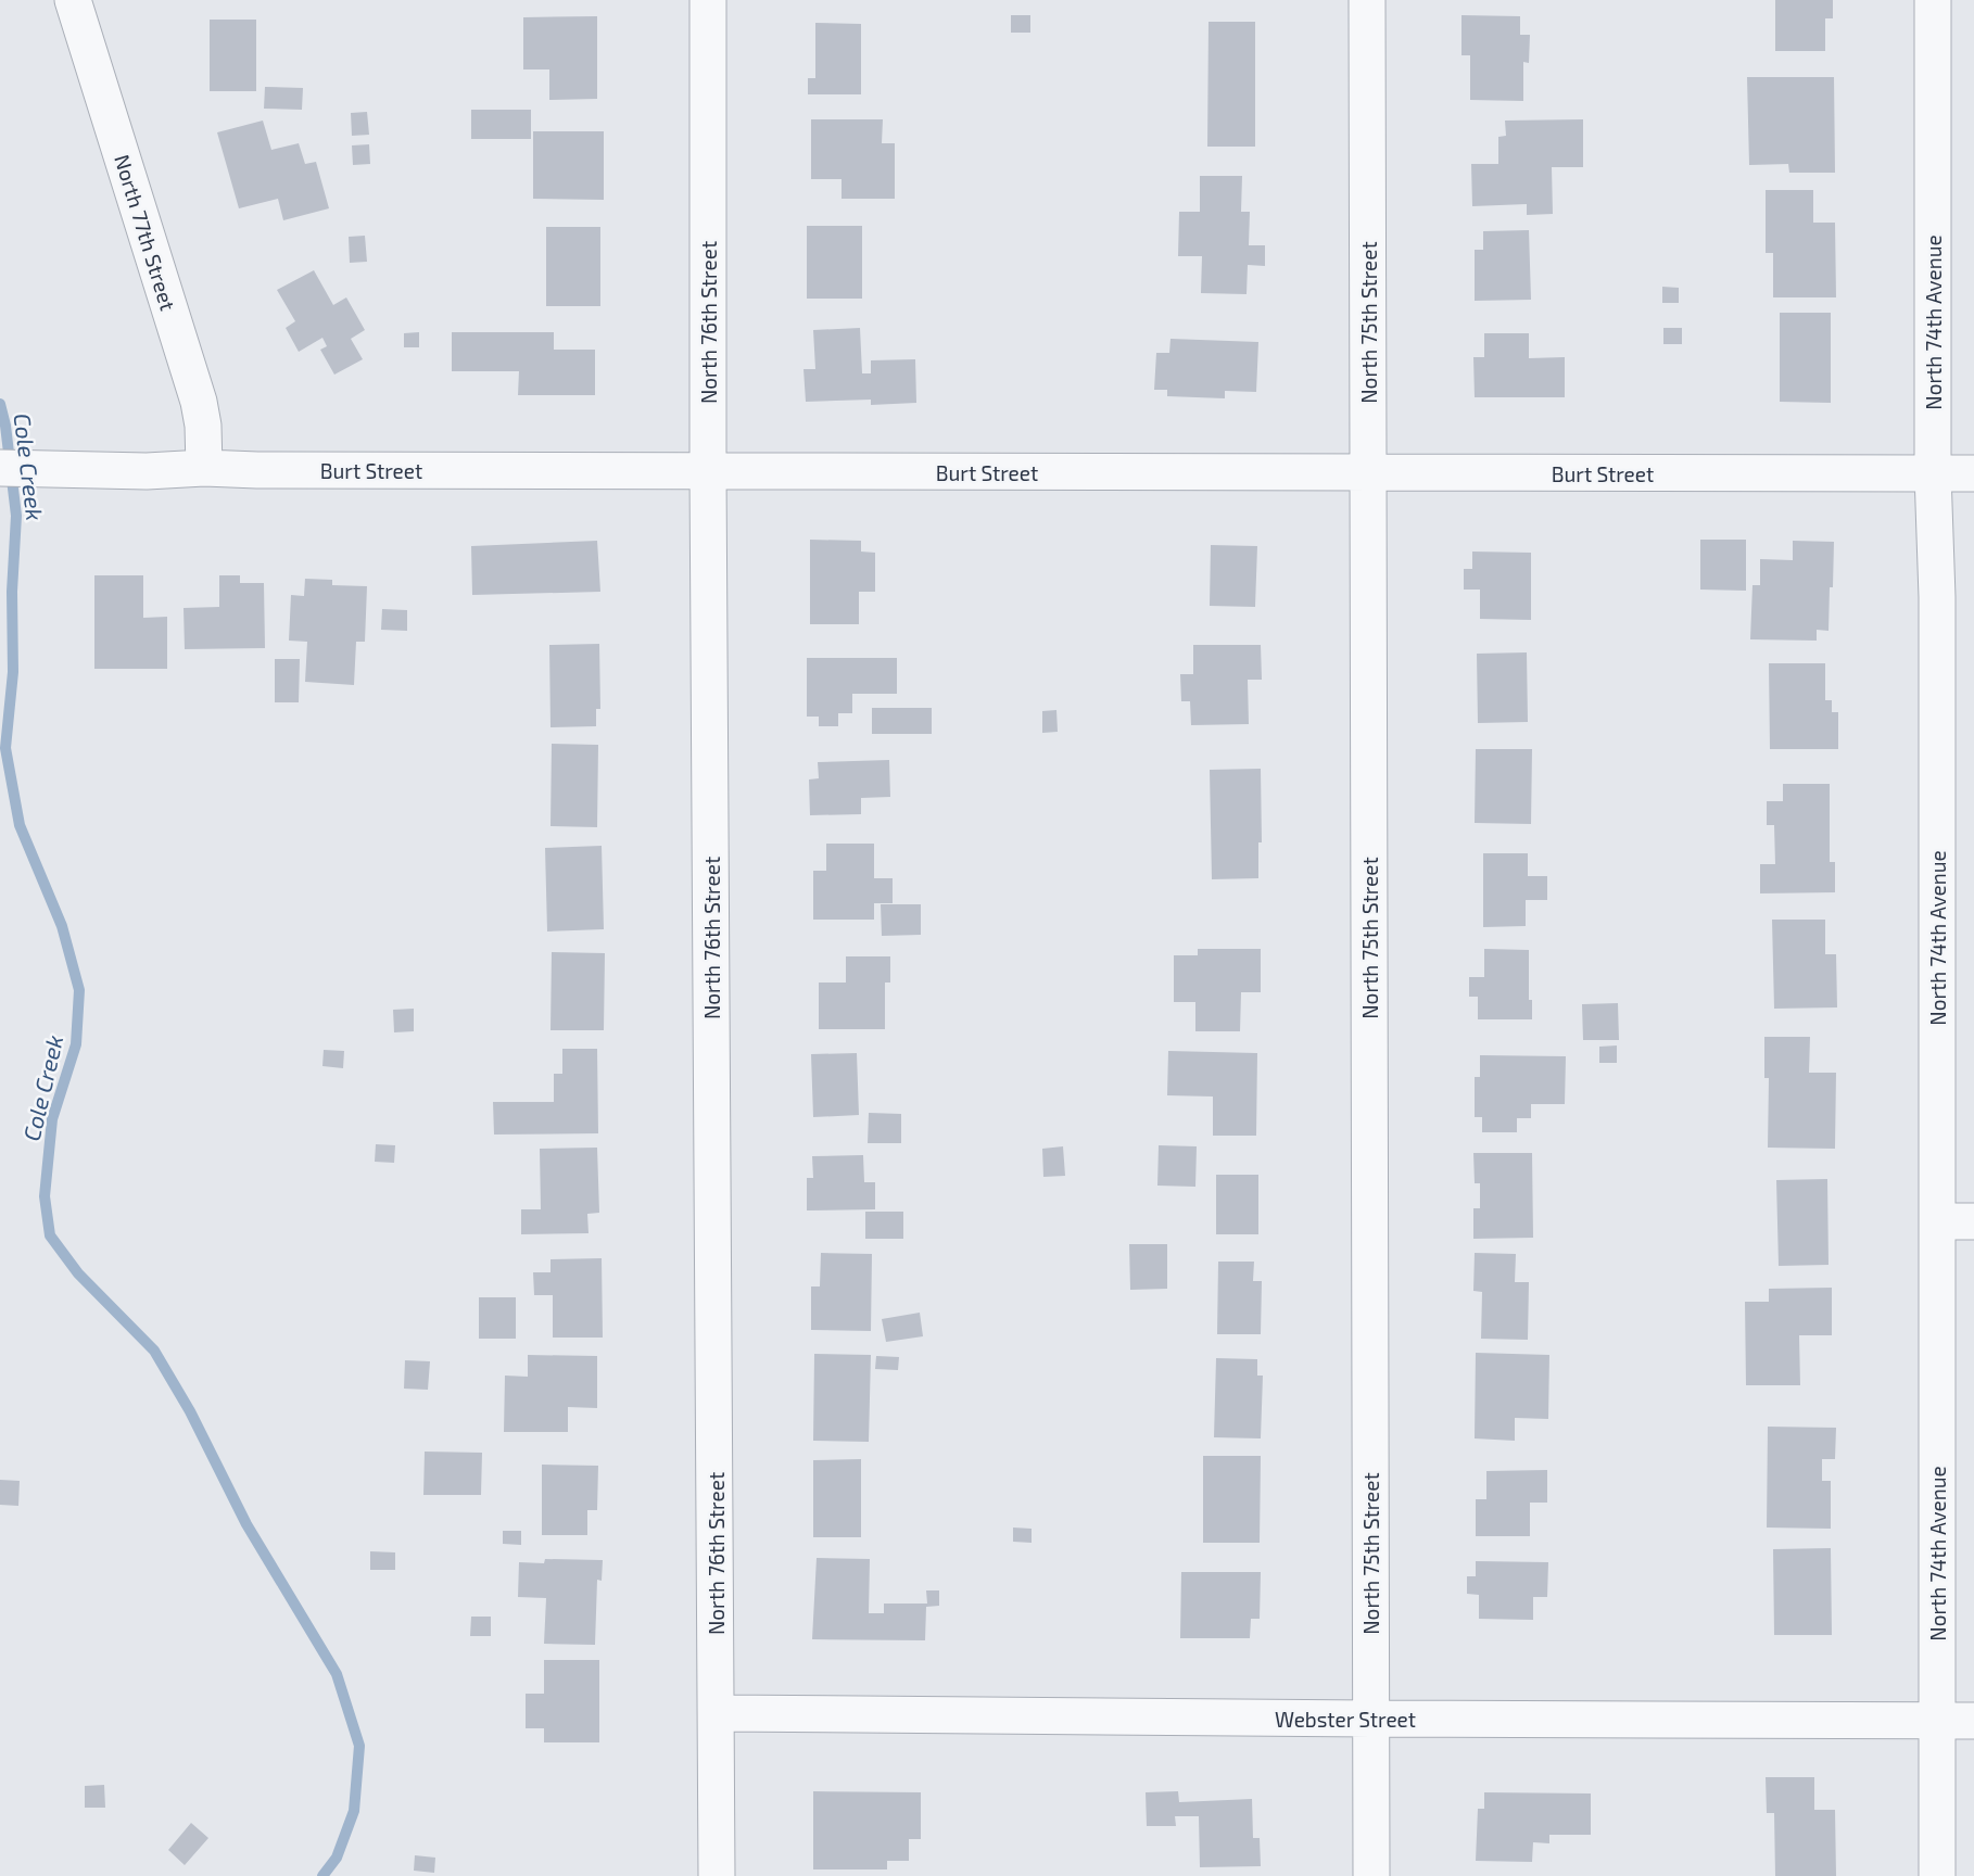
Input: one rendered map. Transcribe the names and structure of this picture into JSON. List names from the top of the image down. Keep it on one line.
{"streets":{"street":["North 77th Street","North 76th Street","North 75th Street","North 74th Avenue","Burt Street","Webster Street"]},"crossings":[["North 77th Street","Burt Street"],["North 76th Street","Burt Street"],["North 76th Street","Webster Street"],["North 75th Street","Burt Street"],["North 75th Street","Webster Street"],["North 74th Avenue","Burt Street"],["North 74th Avenue","Webster Street"]],"water":["Cole Creek"]}
